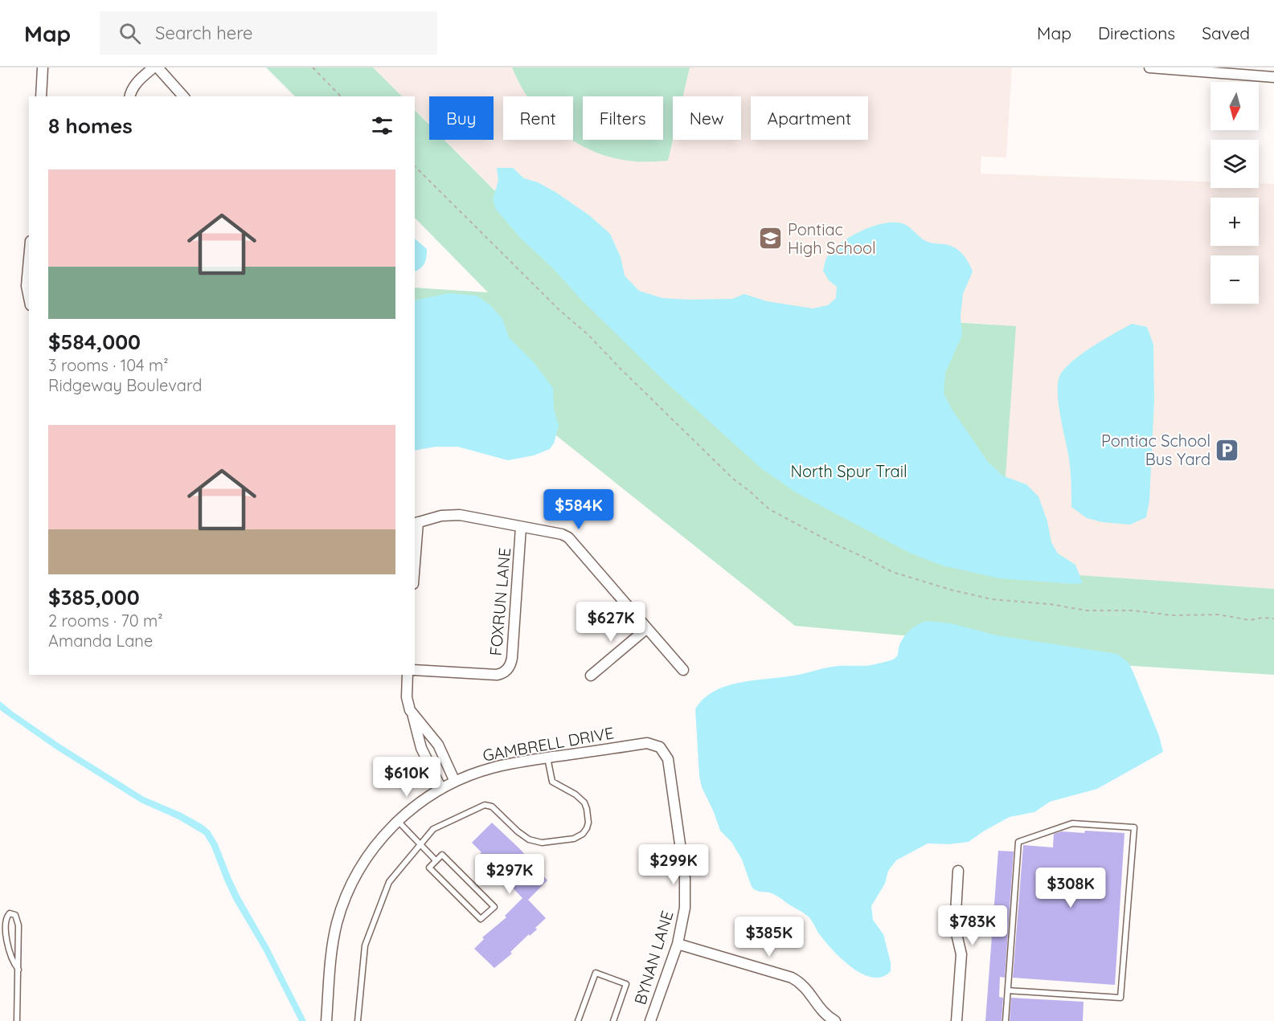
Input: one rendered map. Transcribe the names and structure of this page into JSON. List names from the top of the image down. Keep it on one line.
{"streets":{"street":["FOXRUN LANE","GAMBRELL DRIVE","BYNAN LANE"]},"crossings":[["GAMBRELL DRIVE","BYNAN LANE"]],"parks":["North Spur Trail"],"places":{"school or university":["Pontiac High School"],"parking":["Pontiac School Bus Yard"]},"north":"bottom","page":{"header":"Map","search":"Search here","nav":["Map","Directions","Saved"],"map_buttons":["+","−"],"chip":["Buy","Rent","Filters","New","Apartment"],"heading":"8 homes","list":[{"name":"$584,000","note":"3 rooms · 104 m² · Ridgeway Boulevard"},{"name":"$385,000","note":"2 rooms · 70 m² · Amanda Lane"}],"price":["$584K","$627K","$610K","$299K","$297K","$308K","$783K","$385K"]}}
